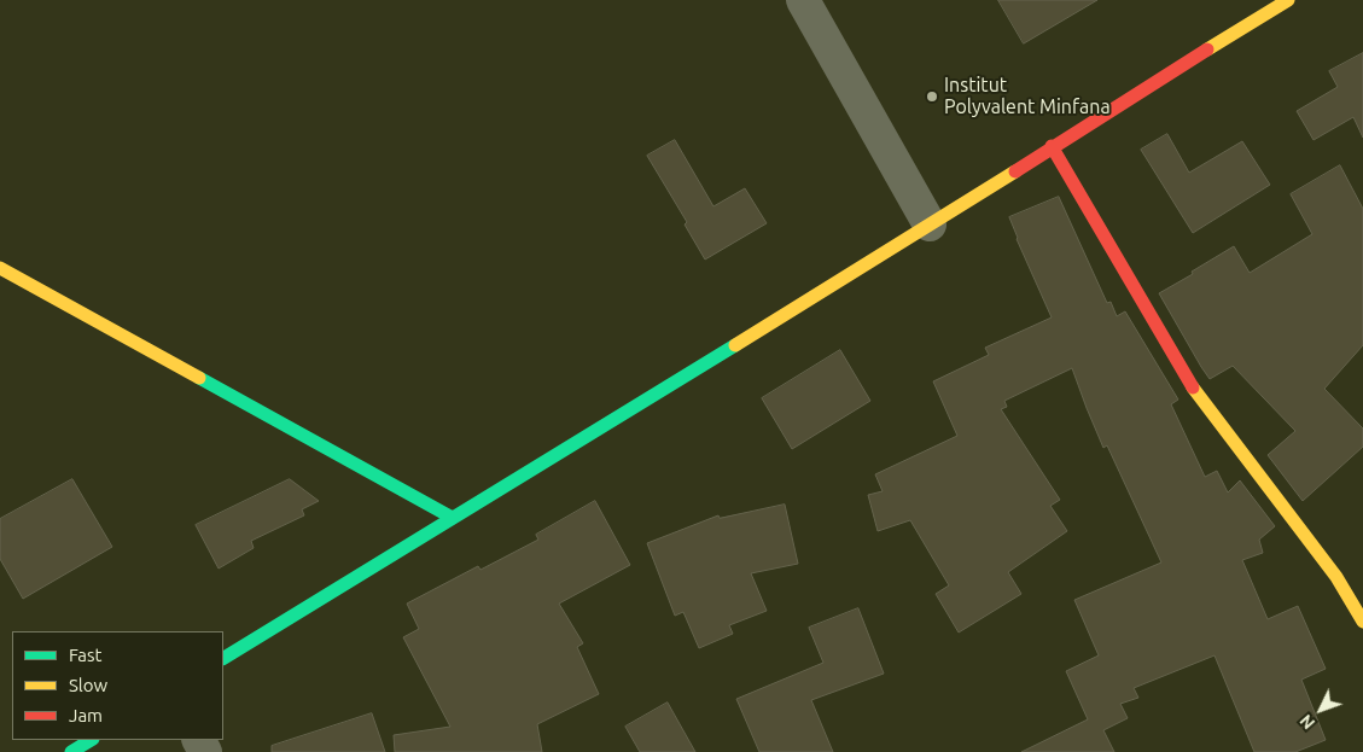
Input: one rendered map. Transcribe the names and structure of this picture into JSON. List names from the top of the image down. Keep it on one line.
{"places":["Institut Polyvalent Minfana"],"legend":["Fast","Slow","Jam"],"north":"bottom left"}
